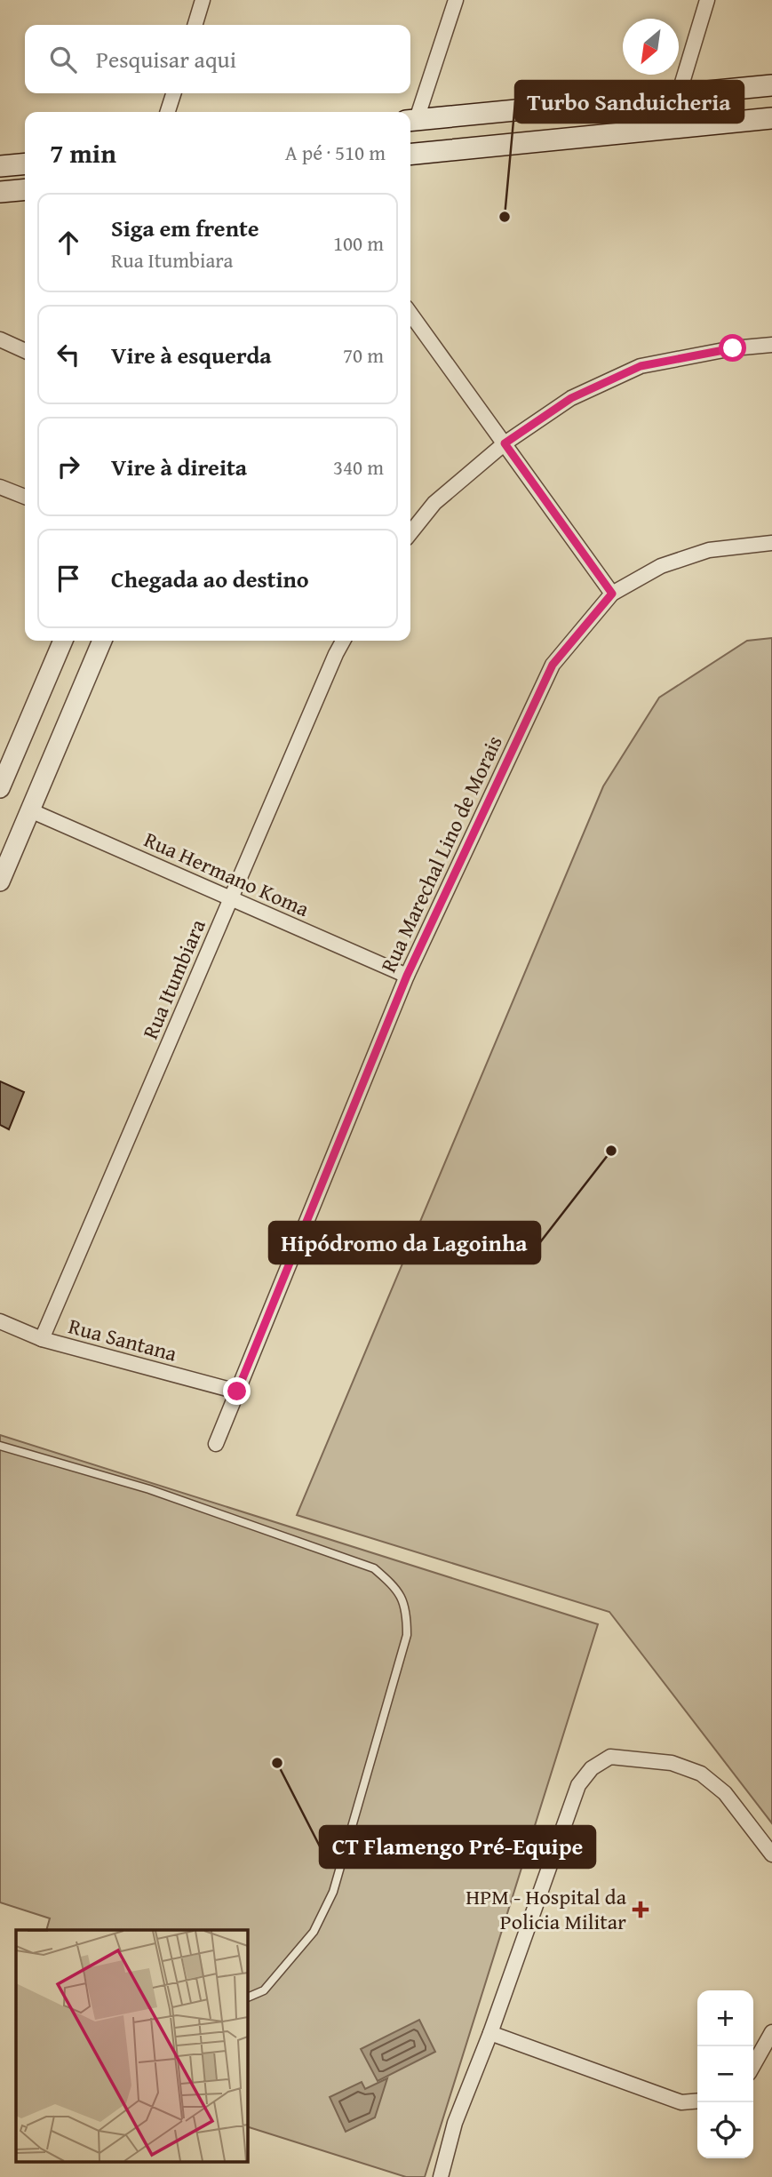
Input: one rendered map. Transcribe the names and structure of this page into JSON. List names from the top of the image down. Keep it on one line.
{"streets":{"street":["Rua Marechal Lino de Morais","Rua Hermano Koma","Rua Itumbiara","Rua Santana"]},"crossings":[["Rua Marechal Lino de Morais","Rua Hermano Koma"],["Rua Marechal Lino de Morais","Rua Santana"],["Rua Hermano Koma","Rua Itumbiara"],["Rua Itumbiara","Rua Santana"]],"places":{"other":["Turbo Sanduicheria","Hipódromo da Lagoinha","CT Flamengo Pré-Equipe"],"health":["HPM - Hospital da Policia Militar"]},"north":"bottom left","page":{"search":"Pesquisar aqui","heading":["7 min","A pé · 510 m"],"list":[["Siga em frente","Rua Itumbiara","100 m"],["Vire à esquerda","70 m"],["Vire à direita","340 m"],"Chegada ao destino"],"map_buttons":["+","−"]}}
